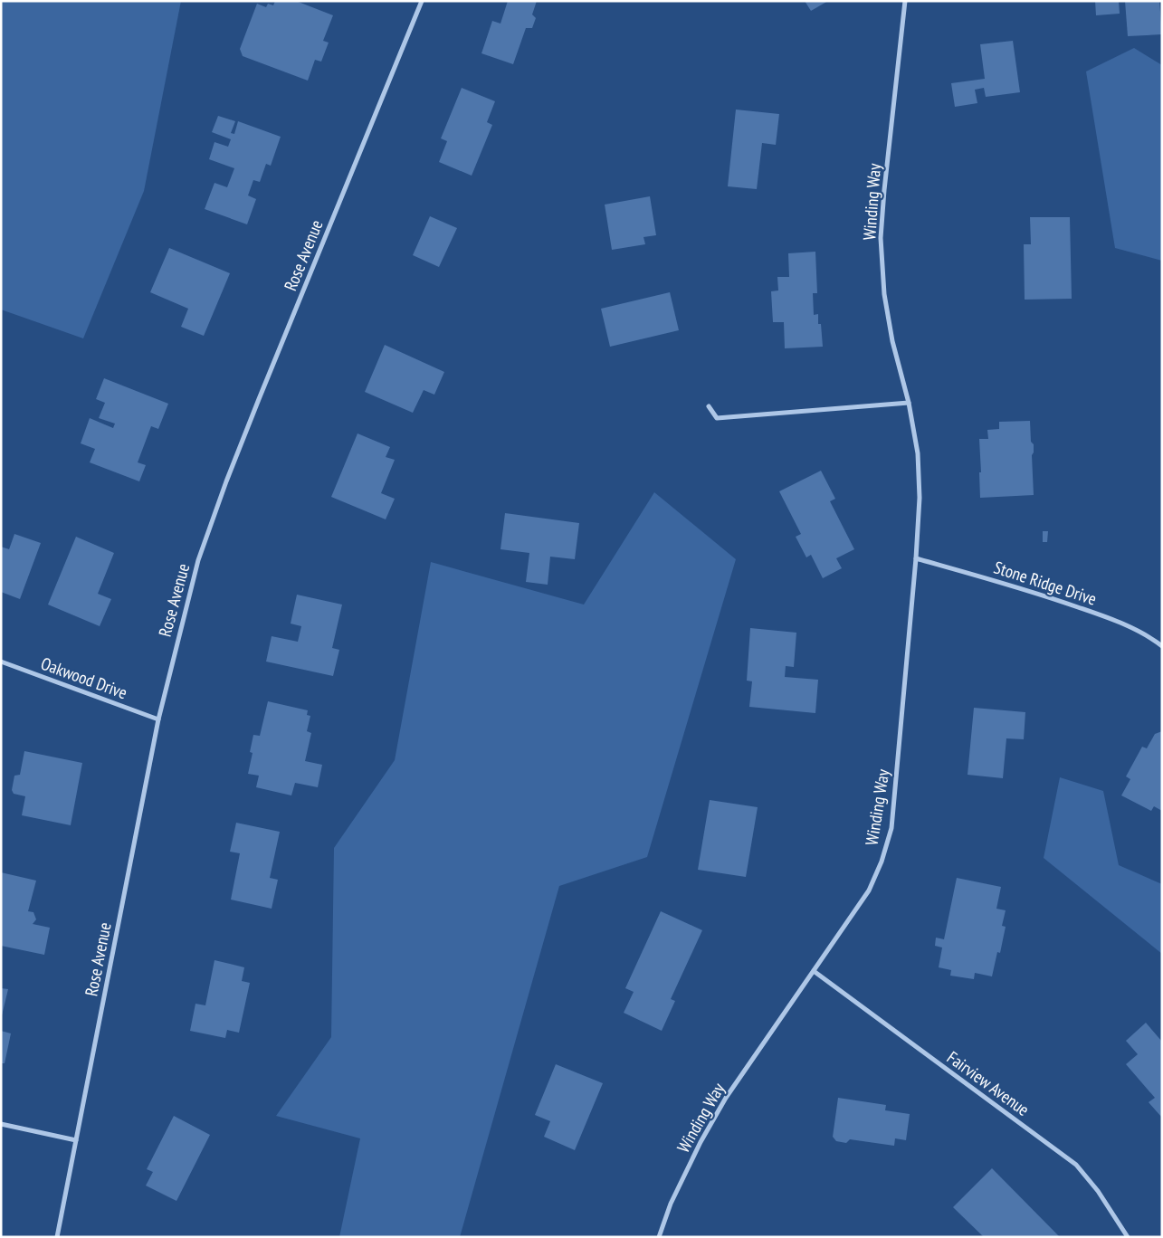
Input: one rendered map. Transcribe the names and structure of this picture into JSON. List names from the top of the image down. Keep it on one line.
{"streets":{"street":["Winding Way","Rose Avenue","Stone Ridge Drive","Oakwood Drive","Fairview Avenue"]},"crossings":[["Winding Way","Stone Ridge Drive"],["Winding Way","Fairview Avenue"],["Rose Avenue","Oakwood Drive"]]}
